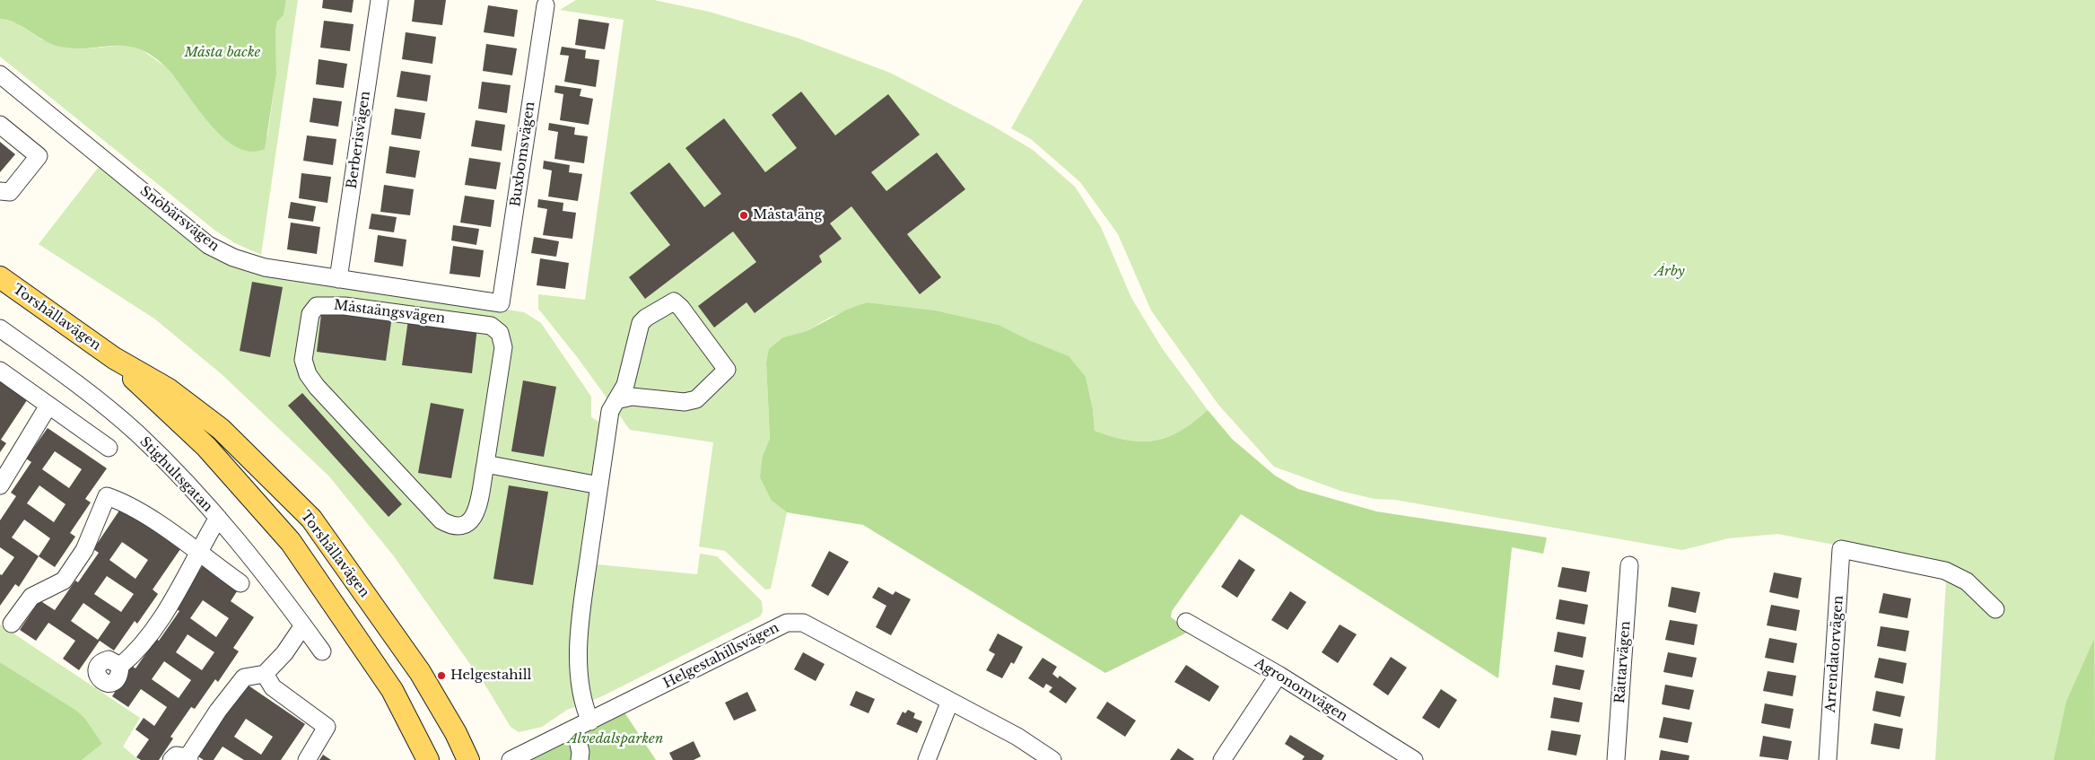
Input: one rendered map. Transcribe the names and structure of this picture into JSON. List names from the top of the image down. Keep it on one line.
{"streets":{"main road":["Torshällavägen"],"street":["Berberisvägen","Buxbomsvägen","Snöbärsvägen","Måstaängsvägen","Stighultsgatan","Arrendatorvägen","Helgestahillsvägen","Rättarvägen","Agronomvägen"]},"crossings":[["Berberisvägen","Snöbärsvägen"],["Buxbomsvägen","Snöbärsvägen"]],"parks":["Måsta backe","Årby","Alvedalsparken"],"places":["Måsta äng","Helgestahill"]}
